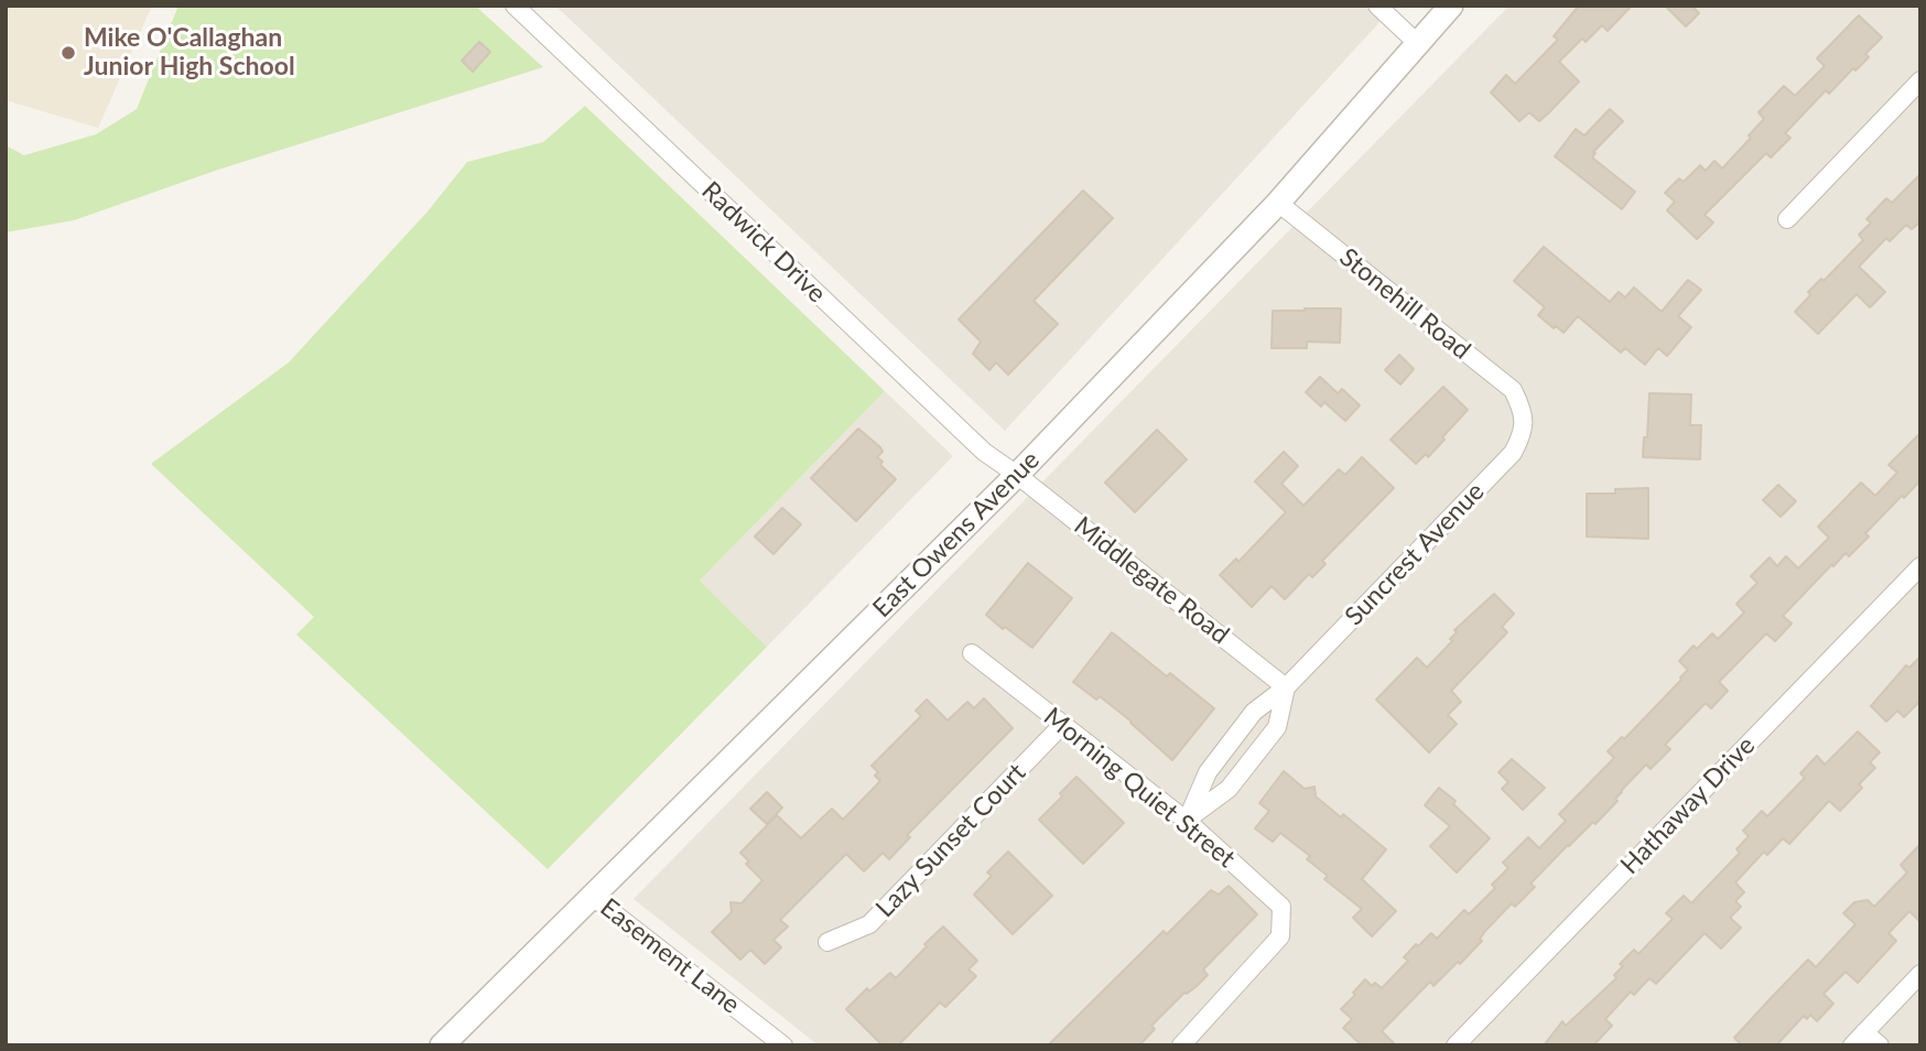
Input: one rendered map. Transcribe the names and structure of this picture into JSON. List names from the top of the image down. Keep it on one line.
{"streets":{"street":["Radwick Drive","Stonehill Road","East Owens Avenue","Suncrest Avenue","Middlegate Road","Morning Quiet Street","Hathaway Drive","Lazy Sunset Court","Easement Lane"]},"crossings":[["Radwick Drive","East Owens Avenue"],["Radwick Drive","Middlegate Road"],["Stonehill Road","East Owens Avenue"],["Stonehill Road","Suncrest Avenue"],["East Owens Avenue","Middlegate Road"],["East Owens Avenue","Easement Lane"],["Suncrest Avenue","Middlegate Road"],["Suncrest Avenue","Morning Quiet Street"],["Morning Quiet Street","Lazy Sunset Court"]],"places":["Mike O'Callaghan Junior High School"]}
